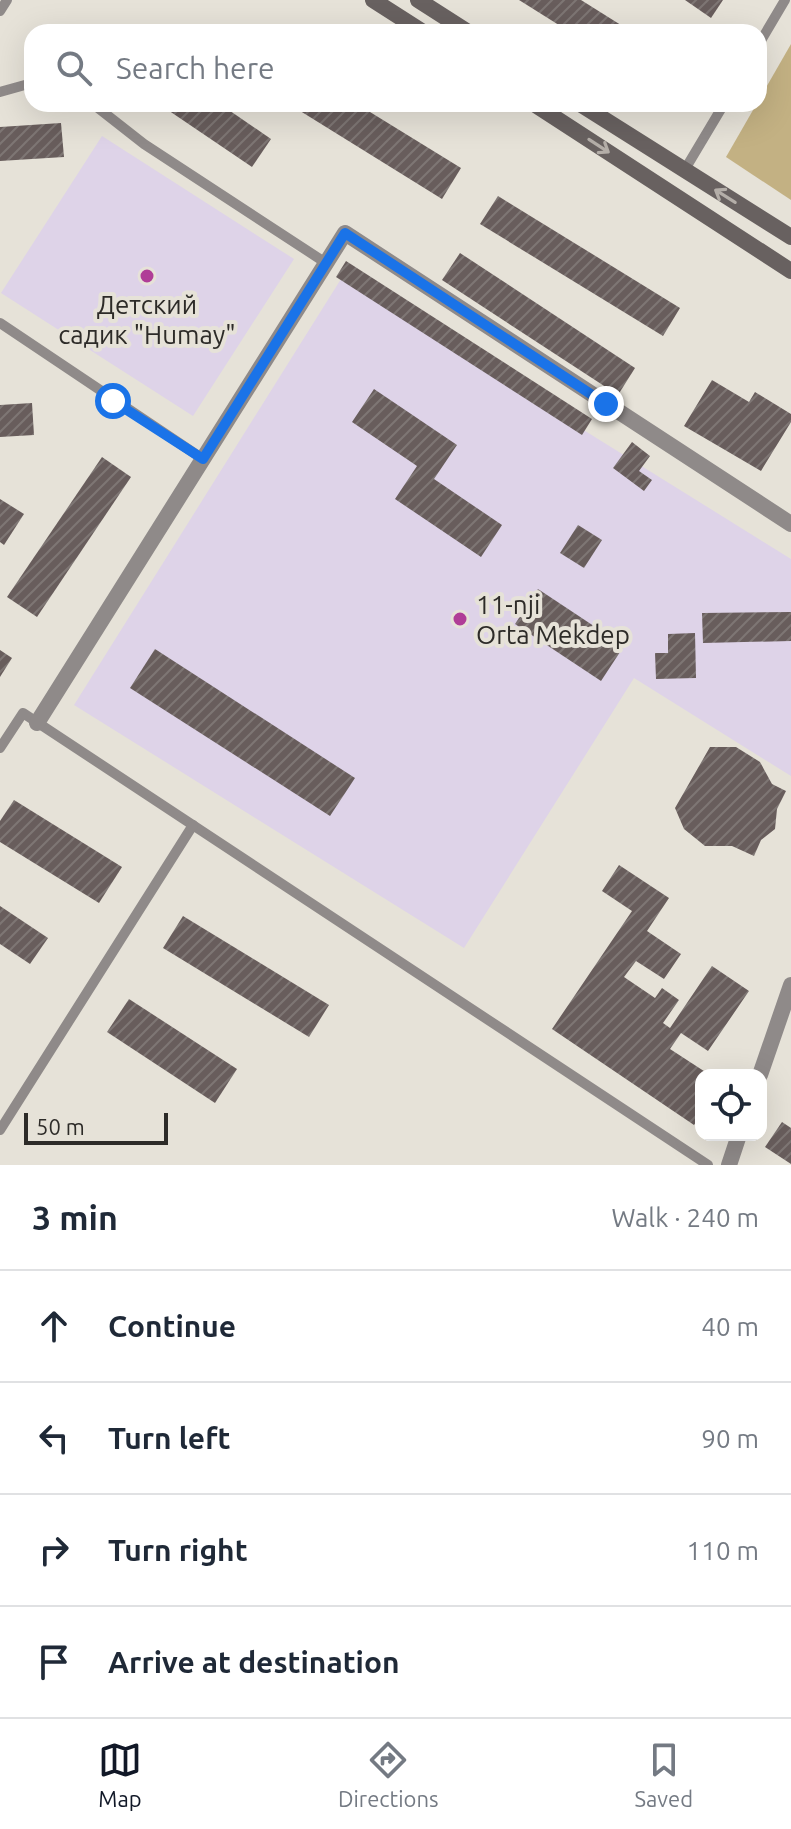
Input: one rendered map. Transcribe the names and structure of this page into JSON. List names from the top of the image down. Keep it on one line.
{"places":["Детский садик \"Humay\"","11-nji Orta Mekdep"],"scale_bar":"50 m","page":{"search":"Search here","scale":"50 m","heading":["3 min","Walk · 240 m"],"list":[["Continue","40 m"],["Turn left","90 m"],["Turn right","110 m"],"Arrive at destination"],"nav":["Map","Directions","Saved"]}}
